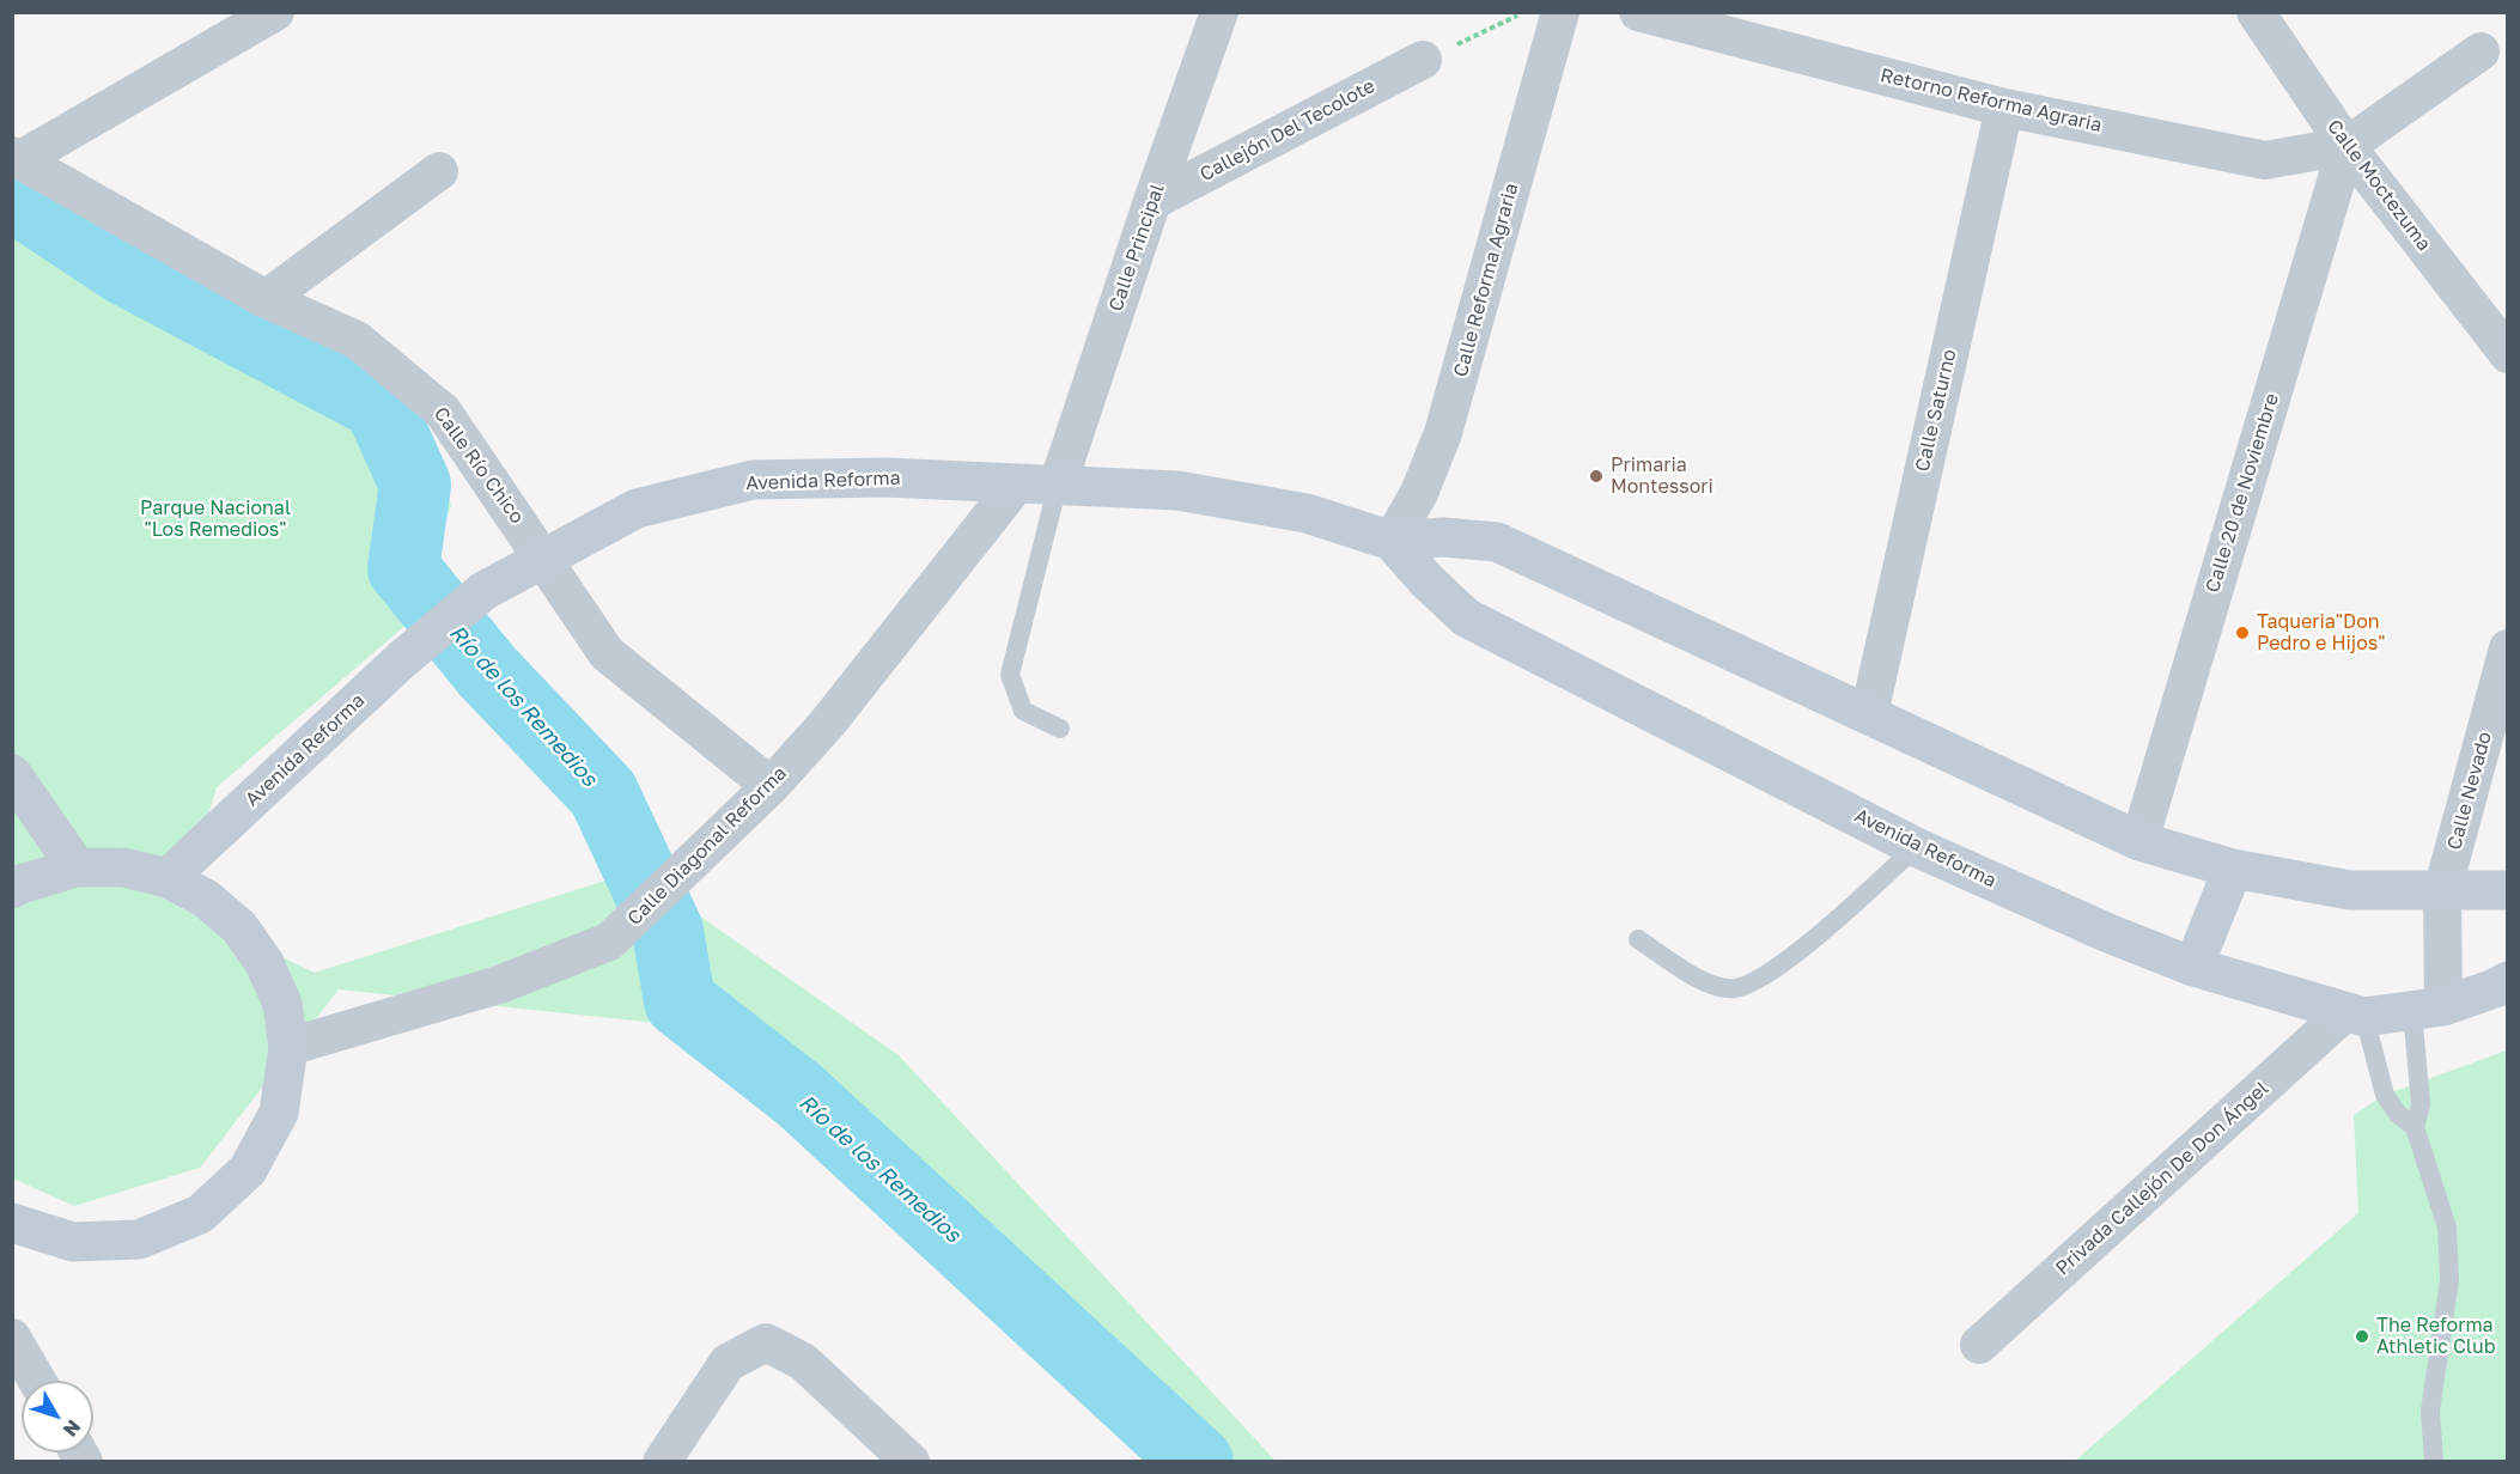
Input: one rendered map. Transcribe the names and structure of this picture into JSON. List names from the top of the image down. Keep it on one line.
{"streets":{"main road":["Avenida Reforma"],"street":["Retorno Reforma Agraria","Callejón Del Tecolote","Calle Moctezuma","Calle Principal","Calle Reforma Agraria","Calle Saturno","Calle Río Chico","Calle 20 de Noviembre","Calle Nevado","Calle Diagonal Reforma","Privada Callejón De Don Ángel"]},"crossings":[["Retorno Reforma Agraria","Calle Moctezuma"],["Retorno Reforma Agraria","Calle Saturno"],["Retorno Reforma Agraria","Calle 20 de Noviembre"],["Callejón Del Tecolote","Calle Principal"],["Calle Moctezuma","Calle 20 de Noviembre"],["Calle Principal","Avenida Reforma"],["Calle Reforma Agraria","Avenida Reforma"],["Calle Saturno","Avenida Reforma"],["Calle Río Chico","Avenida Reforma"],["Calle Río Chico","Calle Diagonal Reforma"],["Avenida Reforma","Calle 20 de Noviembre"],["Avenida Reforma","Calle Nevado"],["Avenida Reforma","Calle Diagonal Reforma"],["Avenida Reforma","Privada Callejón De Don Ángel"]],"water":["Río de los Remedios"],"parks":["Parque Nacional \"Los Remedios\""],"places":["Primaria Montessori","Taqueria\"Don Pedro e Hijos\"","The Reforma Athletic Club"],"north":"bottom right"}
